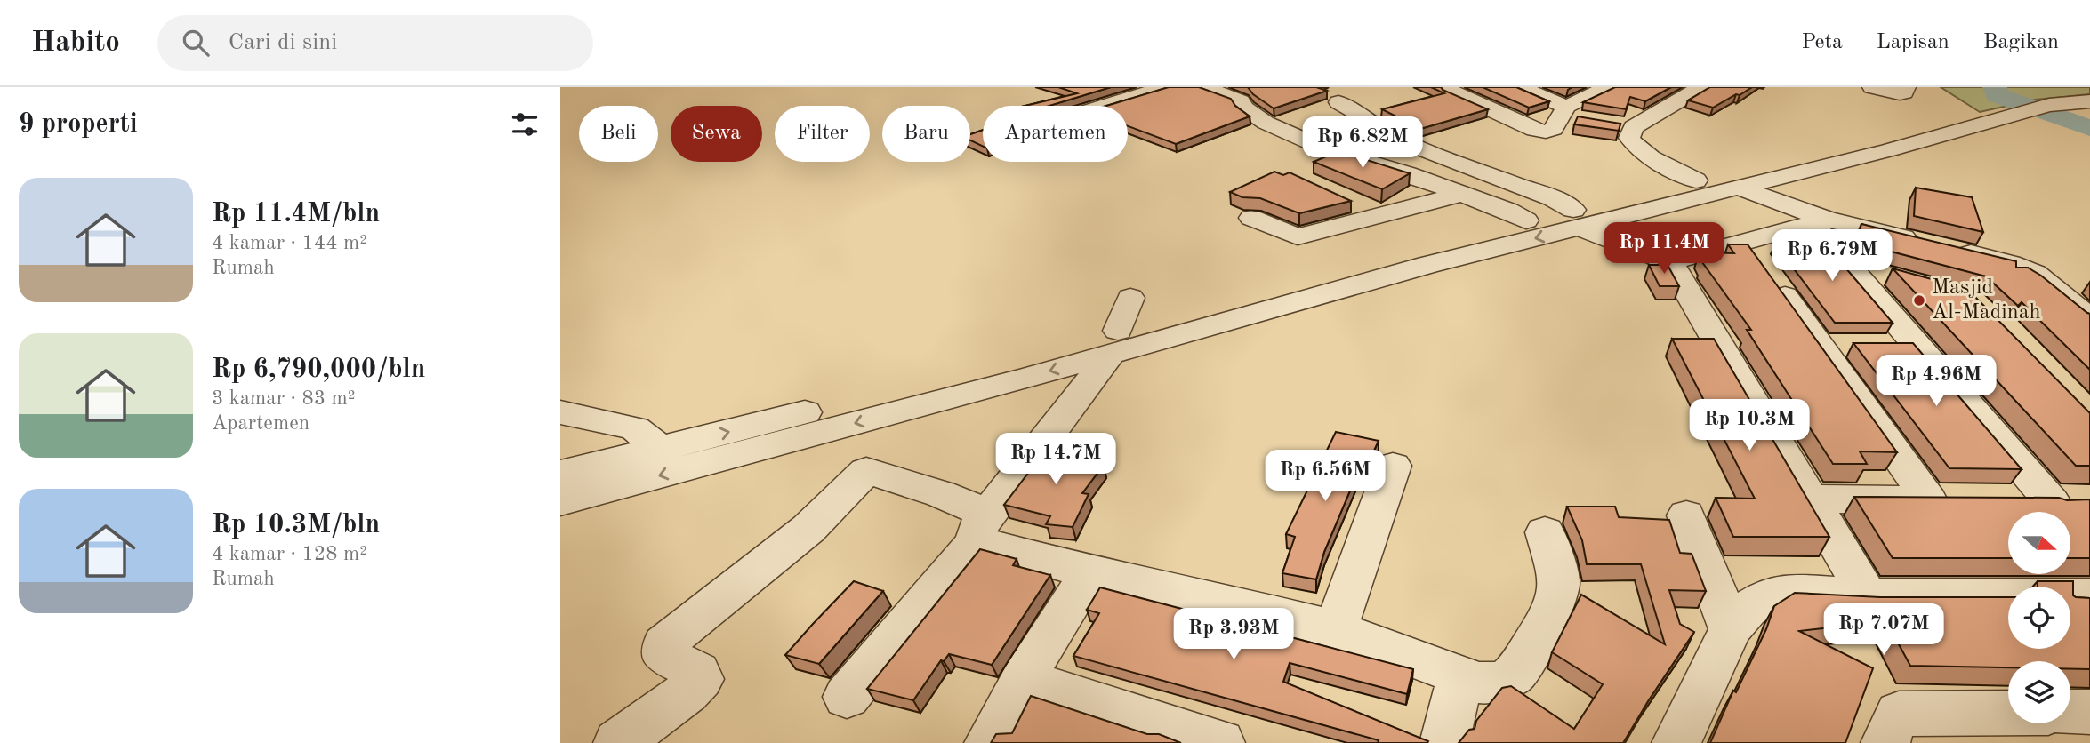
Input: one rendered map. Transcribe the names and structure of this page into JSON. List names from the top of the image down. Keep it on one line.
{"places":["Masjid Al-Madinah"],"north":"right","page":{"header":"Habito","search":"Cari di sini","nav":["Peta","Lapisan","Bagikan"],"heading":"9 properti","chip":["Beli","Sewa","Filter","Baru","Apartemen"],"price":["Rp 6.82M","Rp 11.4M","Rp 6.79M","Rp 4.96M","Rp 10.3M","Rp 14.7M","Rp 6.56M","Rp 7.07M","Rp 3.93M"],"list":[{"name":"Rp 11.4M/bln","note":"4 kamar · 144 m² · Rumah"},{"name":"Rp 6,790,000/bln","note":"3 kamar · 83 m² · Apartemen"},{"name":"Rp 10.3M/bln","note":"4 kamar · 128 m² · Rumah"}]}}
